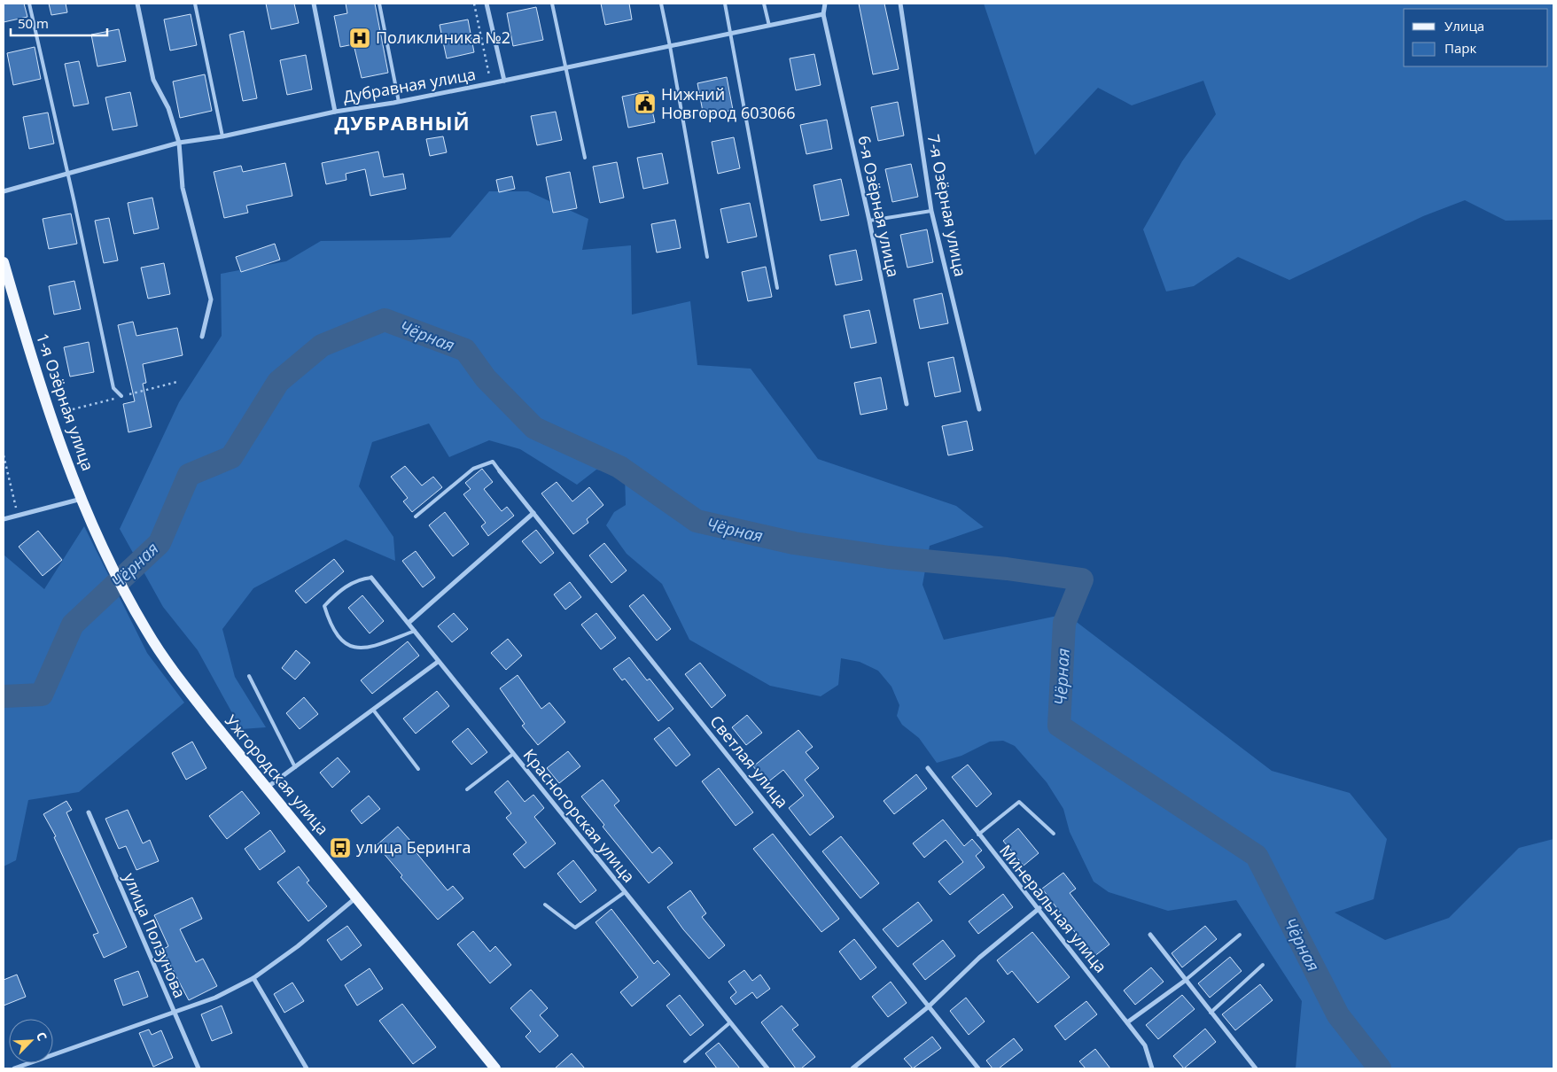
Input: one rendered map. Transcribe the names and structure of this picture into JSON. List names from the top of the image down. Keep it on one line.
{"streets":{"main road":["1-я Озёрная улица","Ужгородская улица"],"street":["Дубравная улица","7-я Озёрная улица","6-я Озёрная улица","Светлая улица","Красногорская улица","Минеральная улица","улица Ползунова"]},"crossings":[["Дубравная улица","6-я Озёрная улица"],["1-я Озёрная улица","Ужгородская улица"]],"districts":["ДУБРАВНЫЙ"],"water":["Чёрная"],"places":{"hospital":["Поликлиника №2"],"public building":["Нижний Новгород 603066"],"bus stop":["улица Беринга"]},"legend":["Улица","Парк"],"scale_bar":"50 m","north":"top right"}
